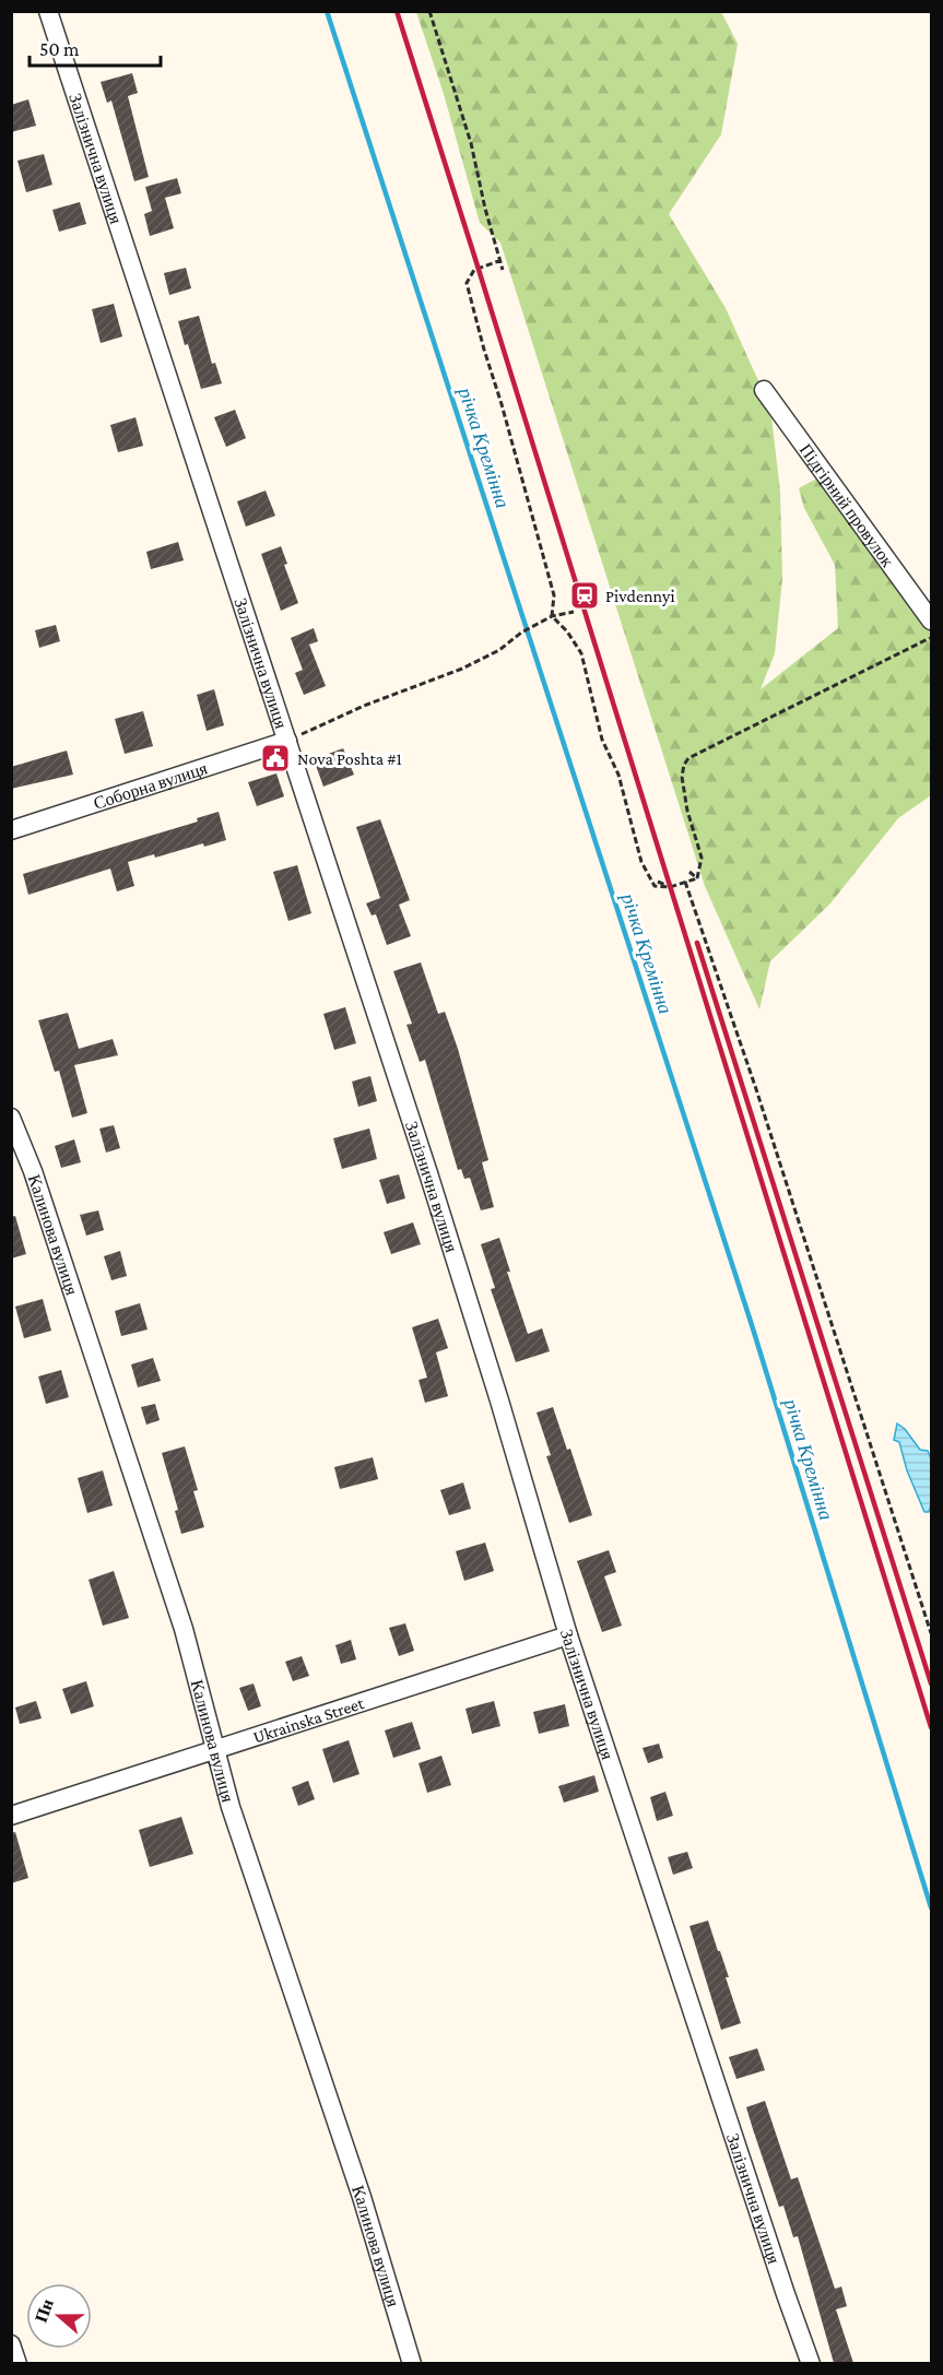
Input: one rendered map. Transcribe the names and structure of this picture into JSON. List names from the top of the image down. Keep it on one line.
{"streets":{"street":["Залізнична вулиця","Підгірний провулок","Соборна вулиця","Калинова вулиця","Ukrainska Street"]},"crossings":[["Залізнична вулиця","Соборна вулиця"],["Залізнична вулиця","Ukrainska Street"],["Калинова вулиця","Ukrainska Street"]],"water":["річка Кремінна"],"places":{"station":["Pivdennyi"],"public building":["Nova Poshta #1"]},"scale_bar":"50 m","north":"left"}
